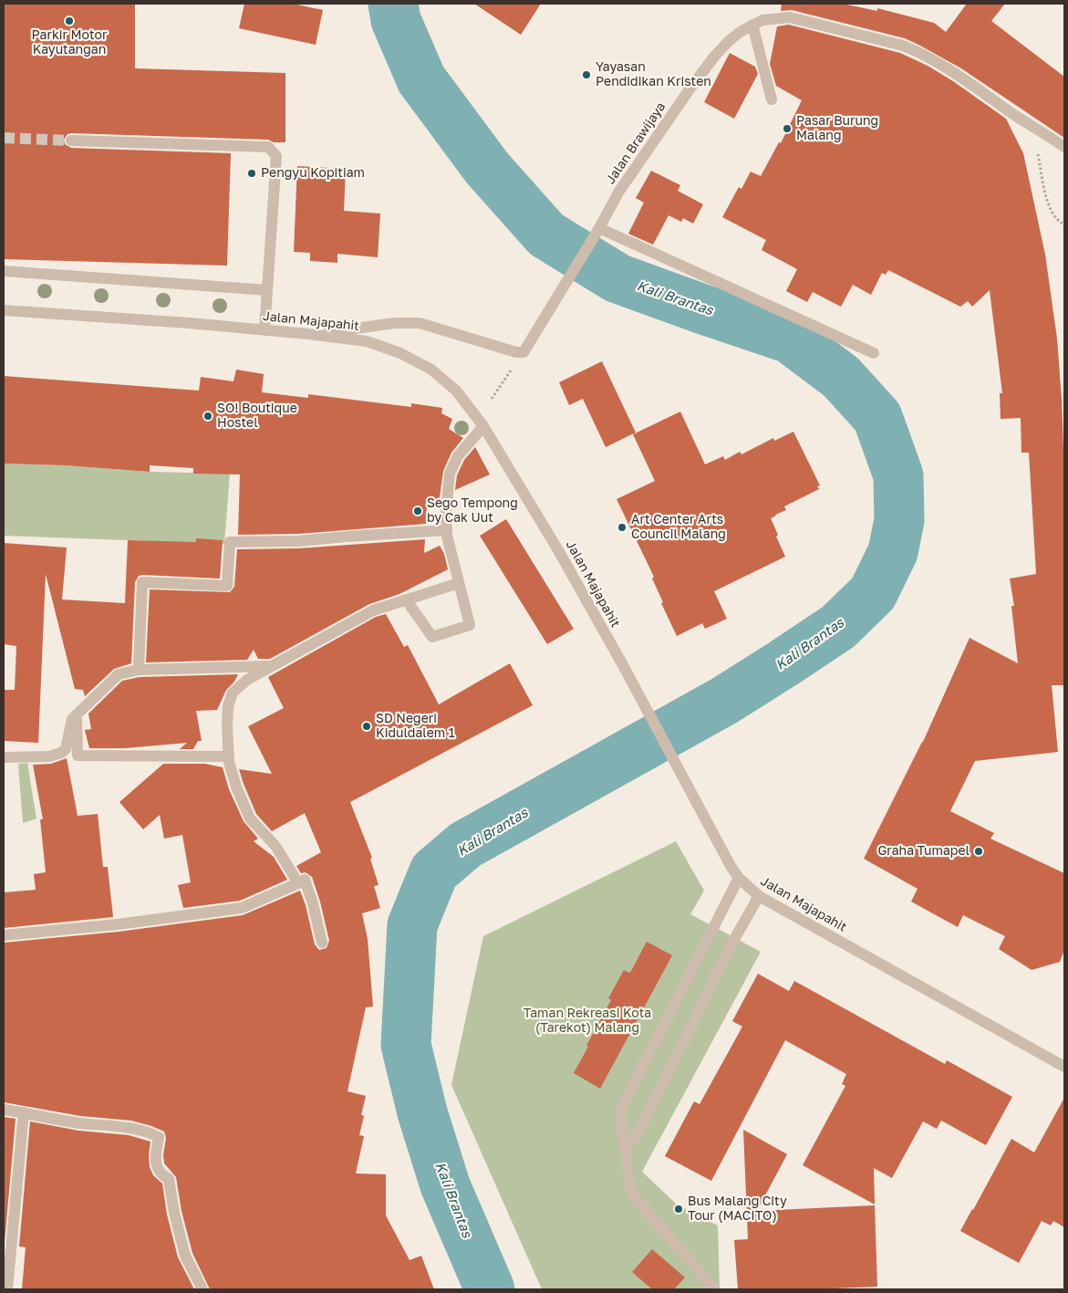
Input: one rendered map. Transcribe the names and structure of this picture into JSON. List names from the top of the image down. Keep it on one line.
{"streets":{"street":["Jalan Brawijaya","Jalan Majapahit"]},"water":["Kali Brantas"],"parks":["Taman Rekreasi Kota (Tarekot) Malang"],"places":["Parkir Motor Kayutangan","Yayasan Pendidikan Kristen","Pasar Burung Malang","Pengyu Kopitiam","SO! Boutique Hostel","Sego Tempong by Cak Uut","Art Center Arts Council Malang","SD Negeri Kiduldalem 1","Graha Tumapel","Bus Malang City Tour (MACITO)"]}
